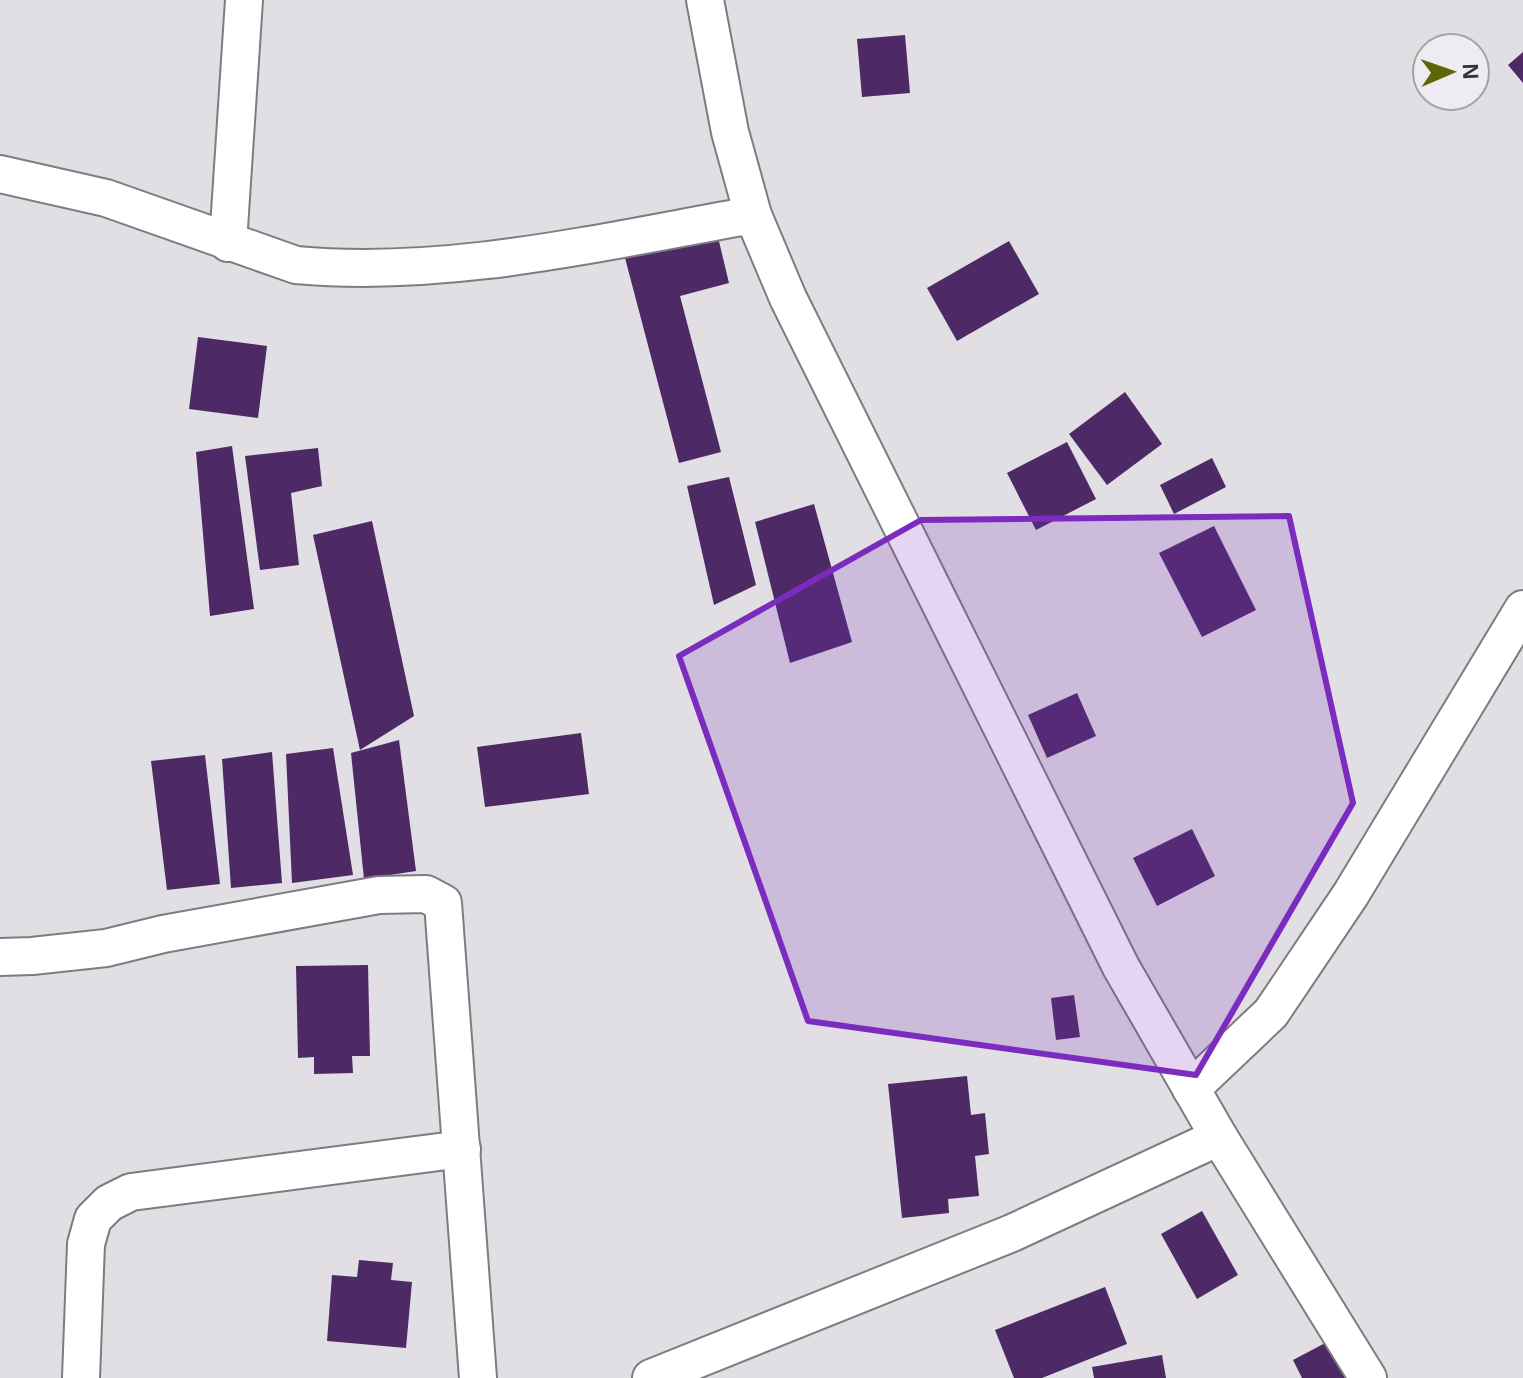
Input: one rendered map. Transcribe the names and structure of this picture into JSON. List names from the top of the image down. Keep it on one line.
{"north":"right"}
